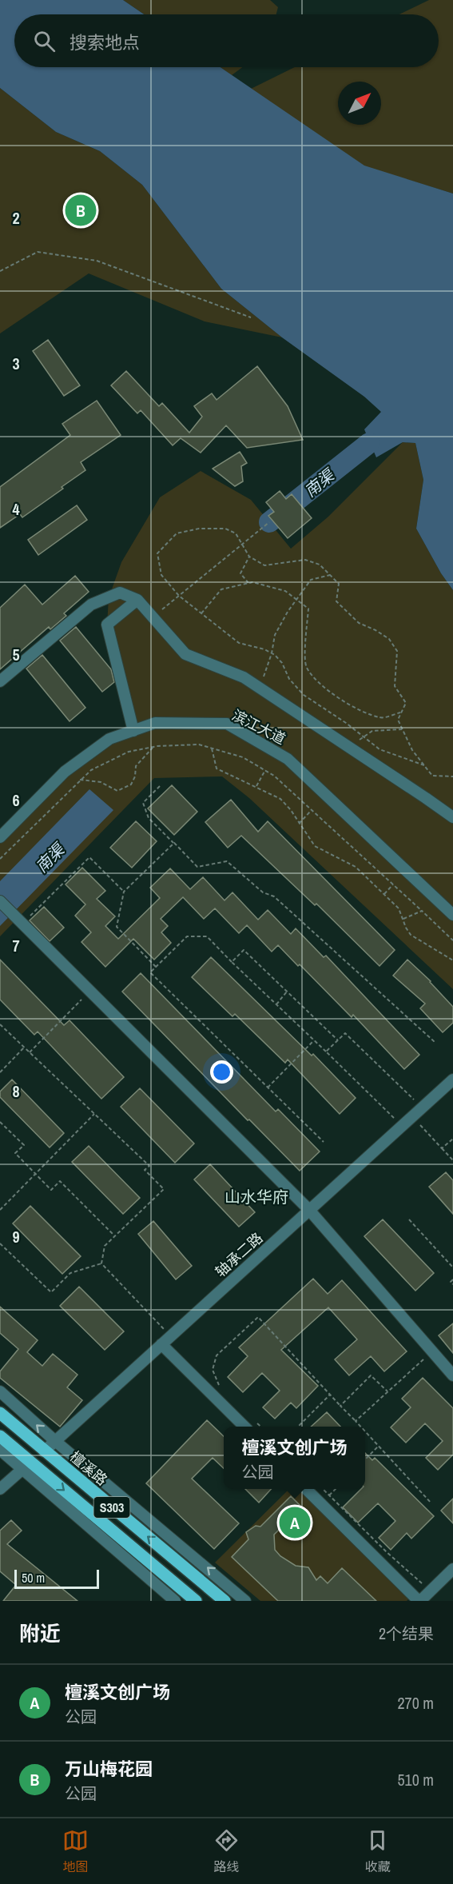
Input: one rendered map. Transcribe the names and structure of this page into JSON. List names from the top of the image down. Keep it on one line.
{"streets":{"main road":["檀溪路","S303"],"street":["滨江大道","轴承二路"]},"crossings":[["轴承二路","檀溪路"]],"districts":["山水华府"],"water":["南渠"],"scale_bar":"50 m","north":"top right","page":{"search":"搜索地点","pins":["B","A"],"popup":["檀溪文创广场","公园"],"scale":"50 m","heading":["附近","2个结果"],"list":[{"mark":"A","name":"檀溪文创广场","note":"公园","value":"270 m"},{"mark":"B","name":"万山梅花园","note":"公园","value":"510 m"}],"nav":["地图","路线","收藏"]},"grid":{"rows":["2","3","4","5","6","7","8","9"]}}
